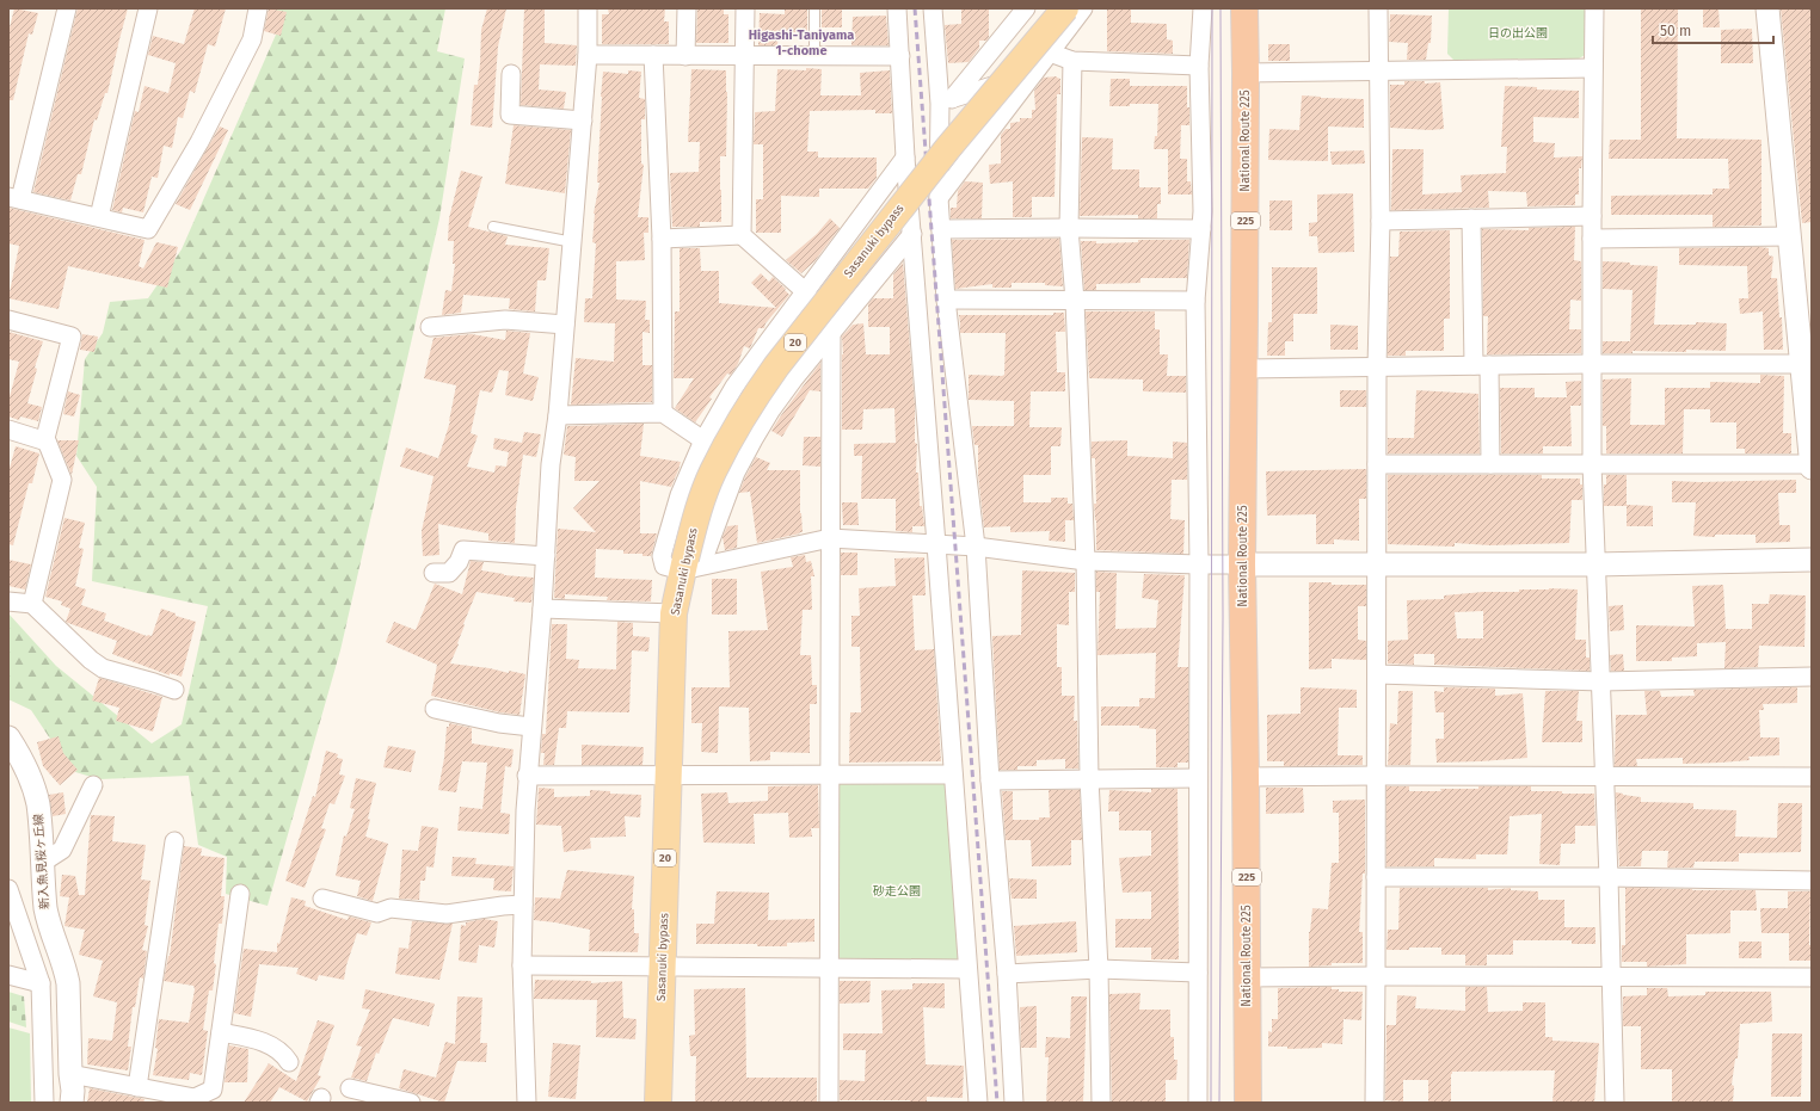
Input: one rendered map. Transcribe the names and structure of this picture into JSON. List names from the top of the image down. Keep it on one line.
{"streets":{"highway":["National Route 225","225"],"main road":["Sasanuki bypass","20"],"street":["新入魚見桜ヶ丘線"]},"districts":["Higashi-Taniyama 1-chome"],"parks":["日の出公園","砂走公園"],"scale_bar":"50 m"}
